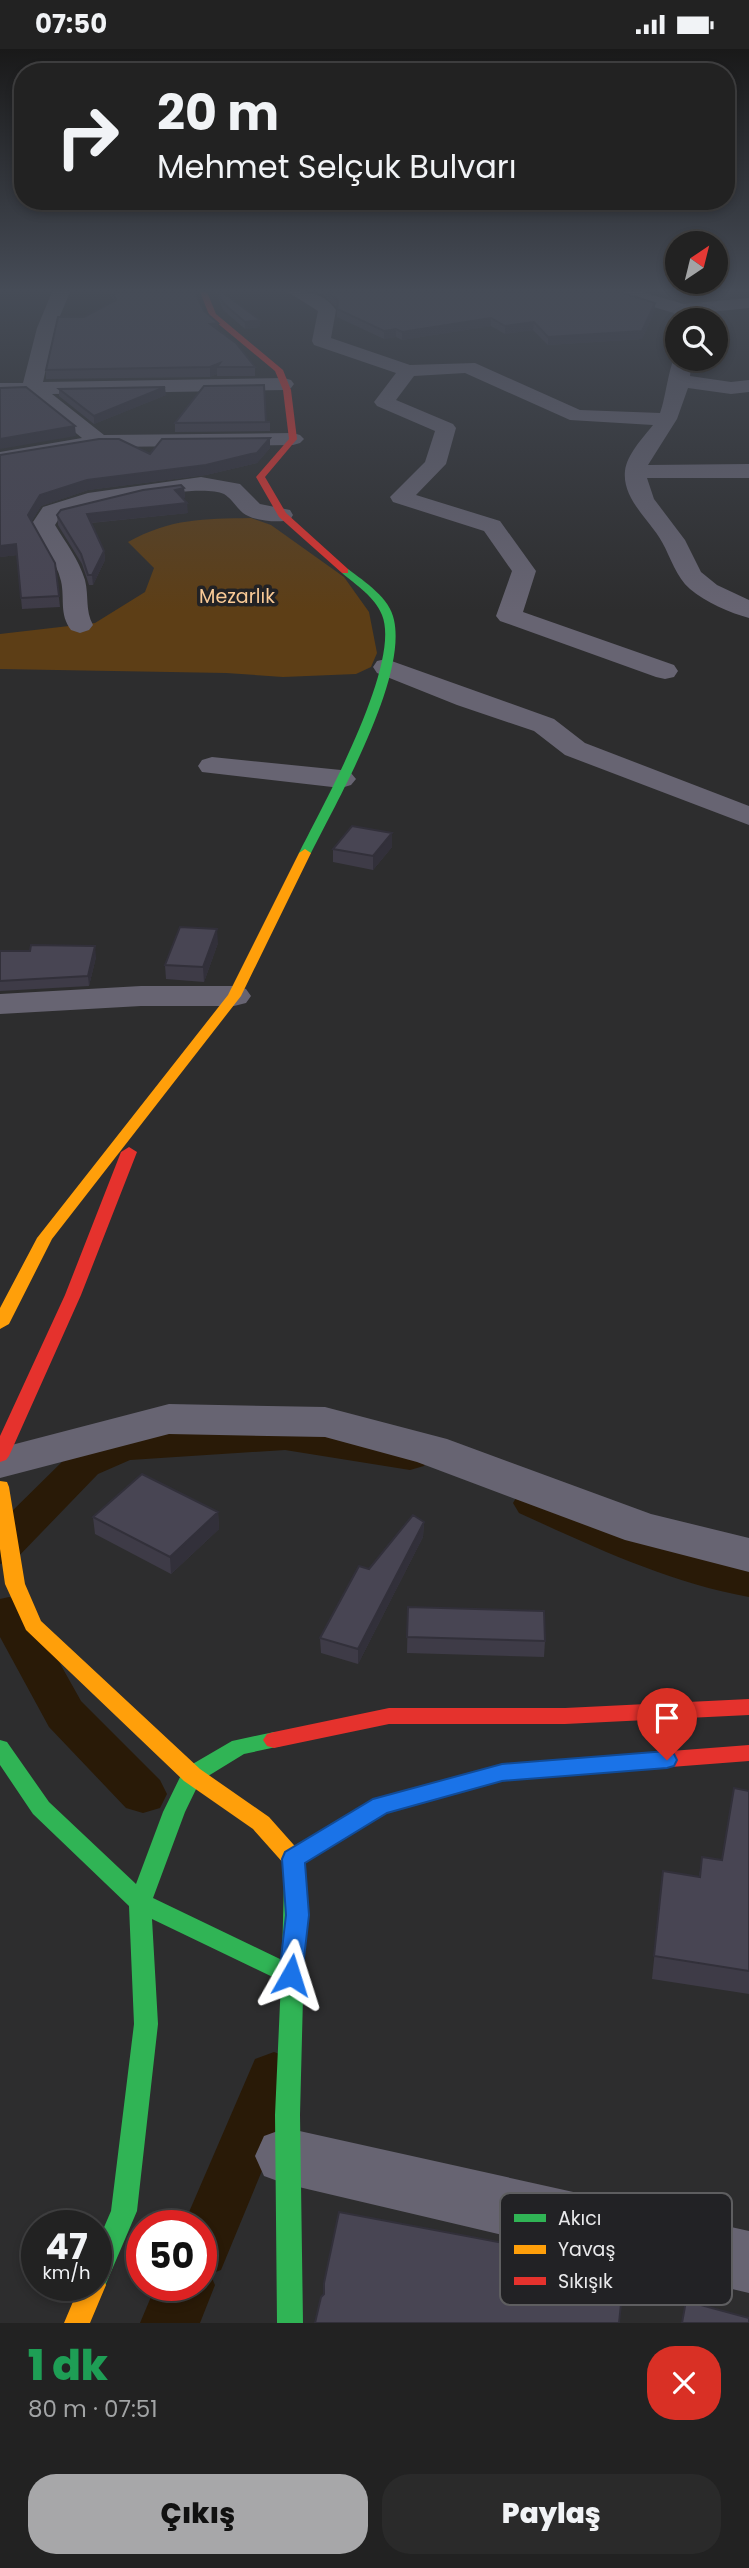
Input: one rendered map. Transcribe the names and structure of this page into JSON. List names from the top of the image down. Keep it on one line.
{"parks":["Mezarlık"],"legend":["Akıcı","Yavaş","Sıkışık"],"north":"top right","page":{"status":"07:50","turn":["20 m","Mehmet Selçuk Bulvarı"],"speed":"47 km/h","limit":"50","heading":["1 dk","80 m · 07:51"],"buttons":["Çıkış","Paylaş"]}}
